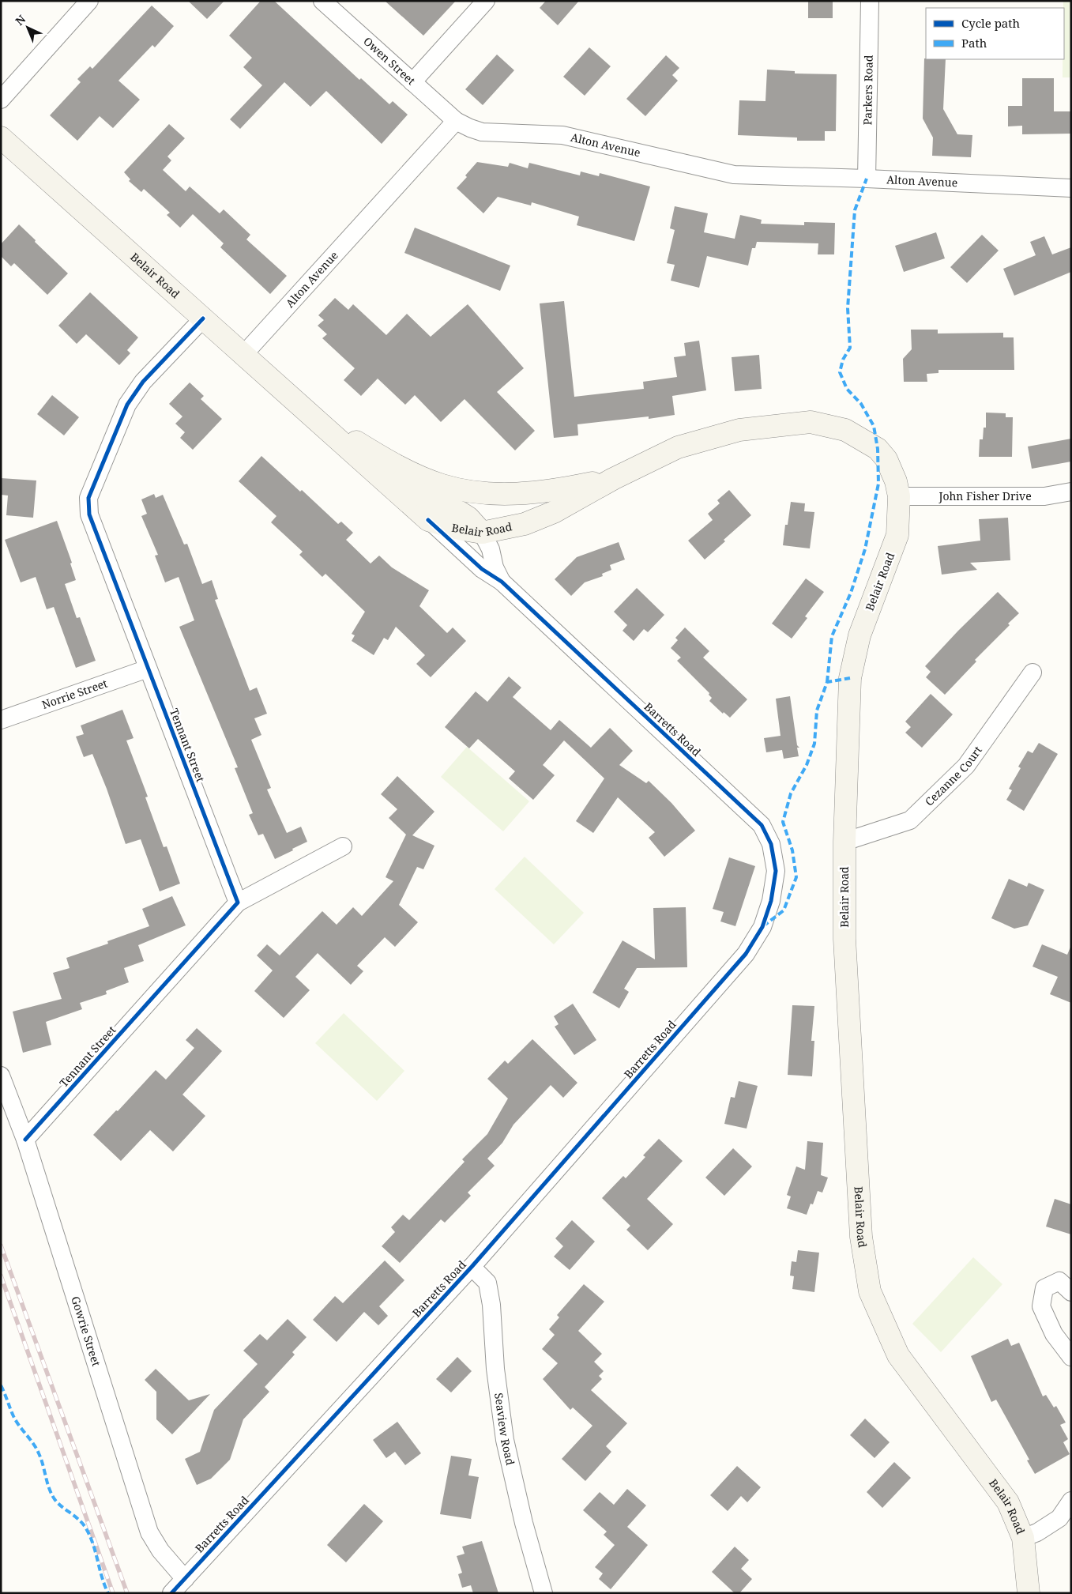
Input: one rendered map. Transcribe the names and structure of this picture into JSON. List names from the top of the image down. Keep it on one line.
{"streets":{"main road":["Belair Road"],"street":["Owen Street","Parkers Road","Alton Avenue","John Fisher Drive","Norrie Street","Barretts Road","Tennant Street","Cezanne Court","Gowrie Street","Seaview Road"]},"crossings":[["Owen Street","Alton Avenue"],["Parkers Road","Alton Avenue"],["Alton Avenue","Belair Road"],["Belair Road","John Fisher Drive"],["Belair Road","Barretts Road"],["Belair Road","Tennant Street"],["Belair Road","Cezanne Court"],["Norrie Street","Tennant Street"],["Barretts Road","Gowrie Street"],["Barretts Road","Seaview Road"],["Tennant Street","Gowrie Street"]],"legend":["Cycle path","Path"],"north":"top left"}
